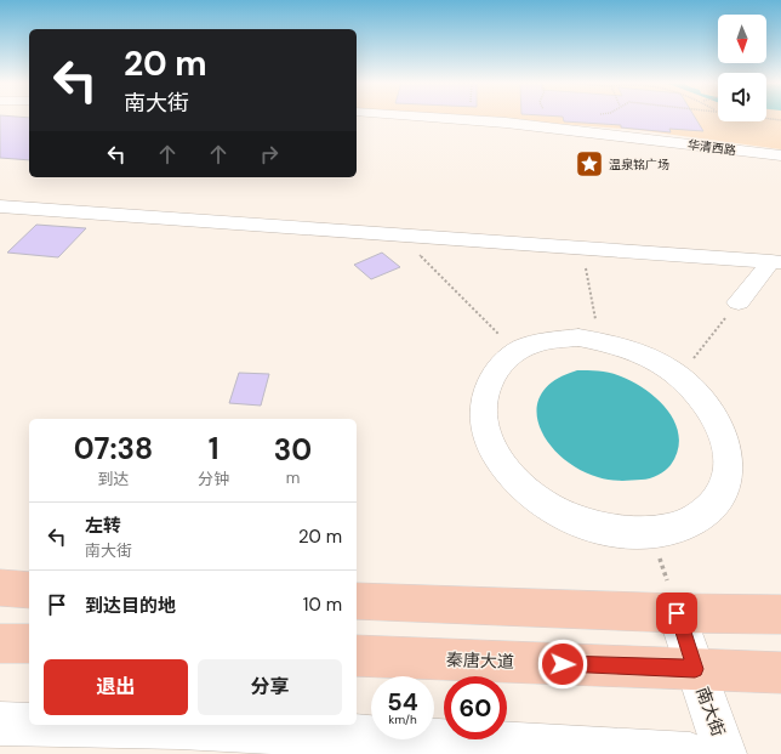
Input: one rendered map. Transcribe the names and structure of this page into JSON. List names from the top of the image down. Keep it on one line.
{"streets":{"main road":["秦唐大道"],"street":["华清西路","南大街"]},"crossings":[["秦唐大道","南大街"]],"places":{"place":["温泉铭广场"]},"north":"bottom","page":{"turn":["20 m","南大街"],"eta":["07:38","到达","1","分钟","30","m"],"list":[{"name":"左转","note":"南大街","value":"20 m"},{"name":"到达目的地","value":"10 m"}],"buttons":["退出","分享"],"speed":"54 km/h","limit":"60"}}
